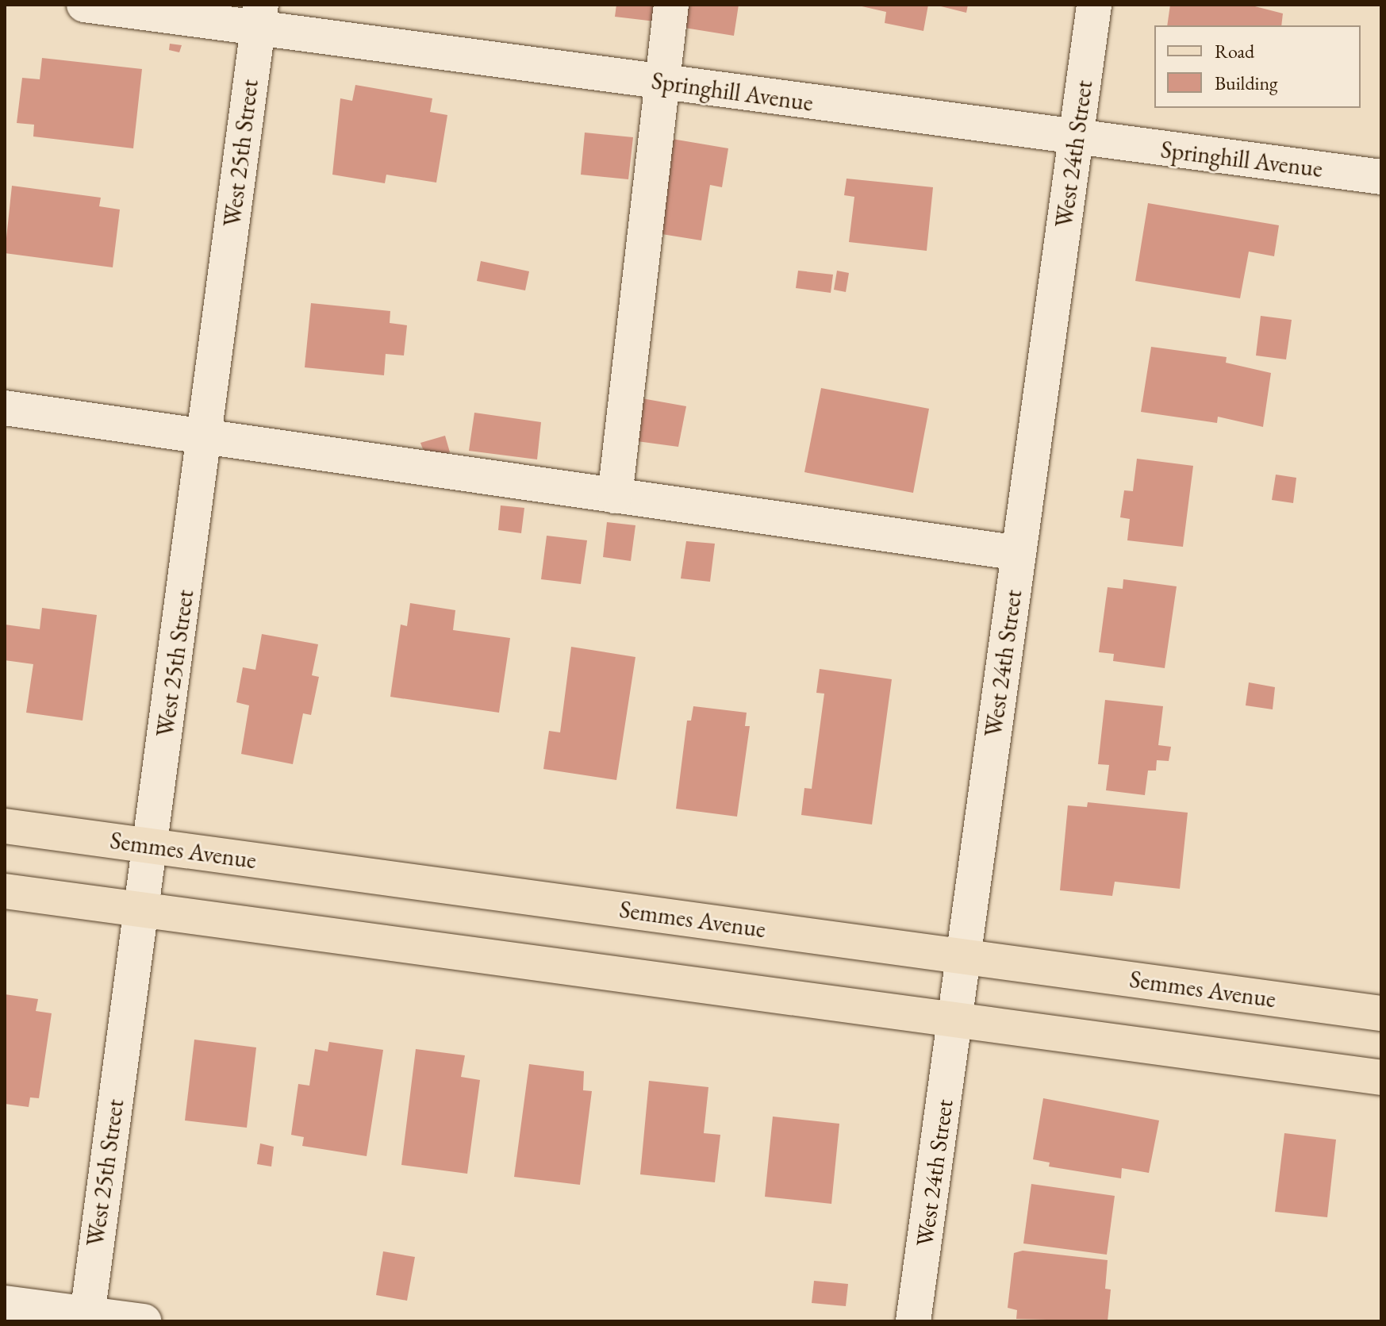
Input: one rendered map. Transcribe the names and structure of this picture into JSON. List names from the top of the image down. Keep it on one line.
{"streets":{"main road":["Semmes Avenue"],"street":["Springhill Avenue","West 25th Street","West 24th Street"]},"crossings":[["Springhill Avenue","West 25th Street"],["Springhill Avenue","West 24th Street"],["West 25th Street","Semmes Avenue"],["West 24th Street","Semmes Avenue"]],"legend":["Road","Building"]}
